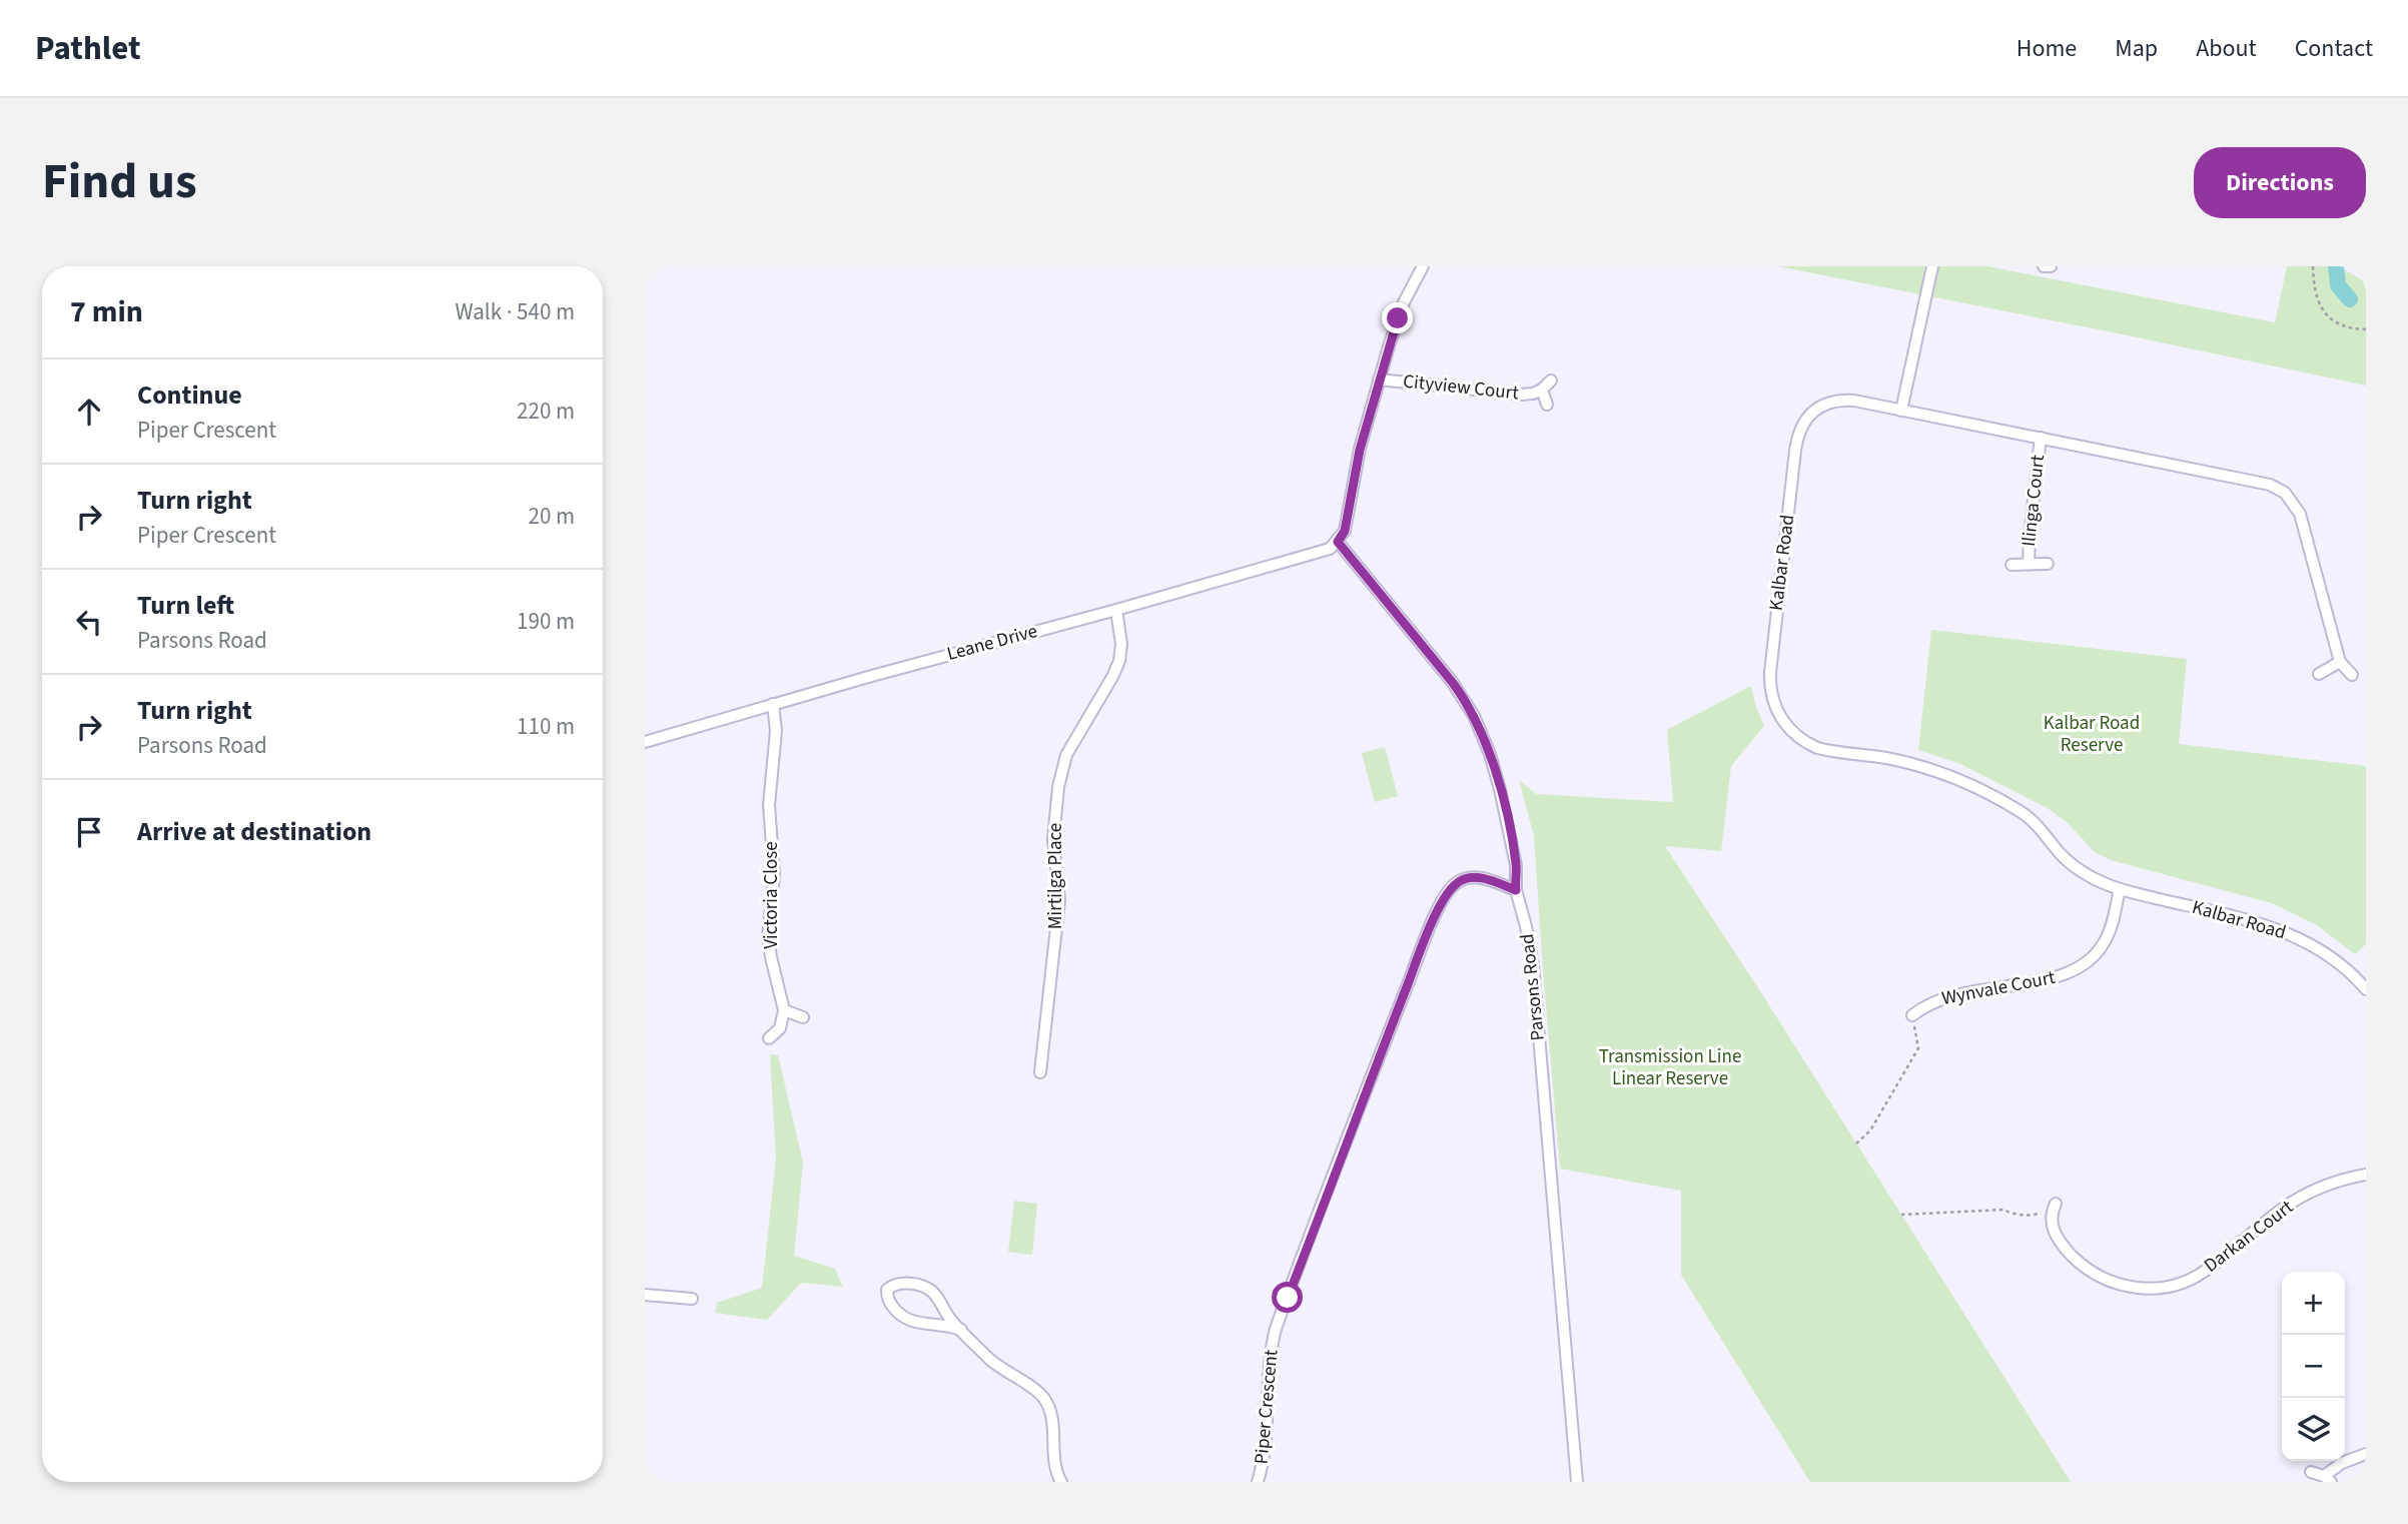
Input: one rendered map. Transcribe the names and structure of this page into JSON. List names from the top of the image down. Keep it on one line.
{"streets":{"street":["Cityview Court","Ilinga Court","Kalbar Road","Leane Drive","Mirtilga Place","Victoria Close","Parsons Road","Wynvale Court","Darkan Court","Piper Crescent"]},"crossings":[["Ilinga Court","Kalbar Road"],["Kalbar Road","Wynvale Court"],["Leane Drive","Mirtilga Place"],["Leane Drive","Victoria Close"],["Leane Drive","Parsons Road"],["Parsons Road","Piper Crescent"]],"parks":["Kalbar Road Reserve","Transmission Line Linear Reserve"],"page":{"header":"Pathlet","nav":["Home","Map","About","Contact"],"title":"Find us","buttons":"Directions","heading":["7 min","Walk · 540 m"],"list":[["Continue","Piper Crescent","220 m"],["Turn right","Piper Crescent","20 m"],["Turn left","Parsons Road","190 m"],["Turn right","Parsons Road","110 m"],"Arrive at destination"],"map_buttons":["+","−"]}}
